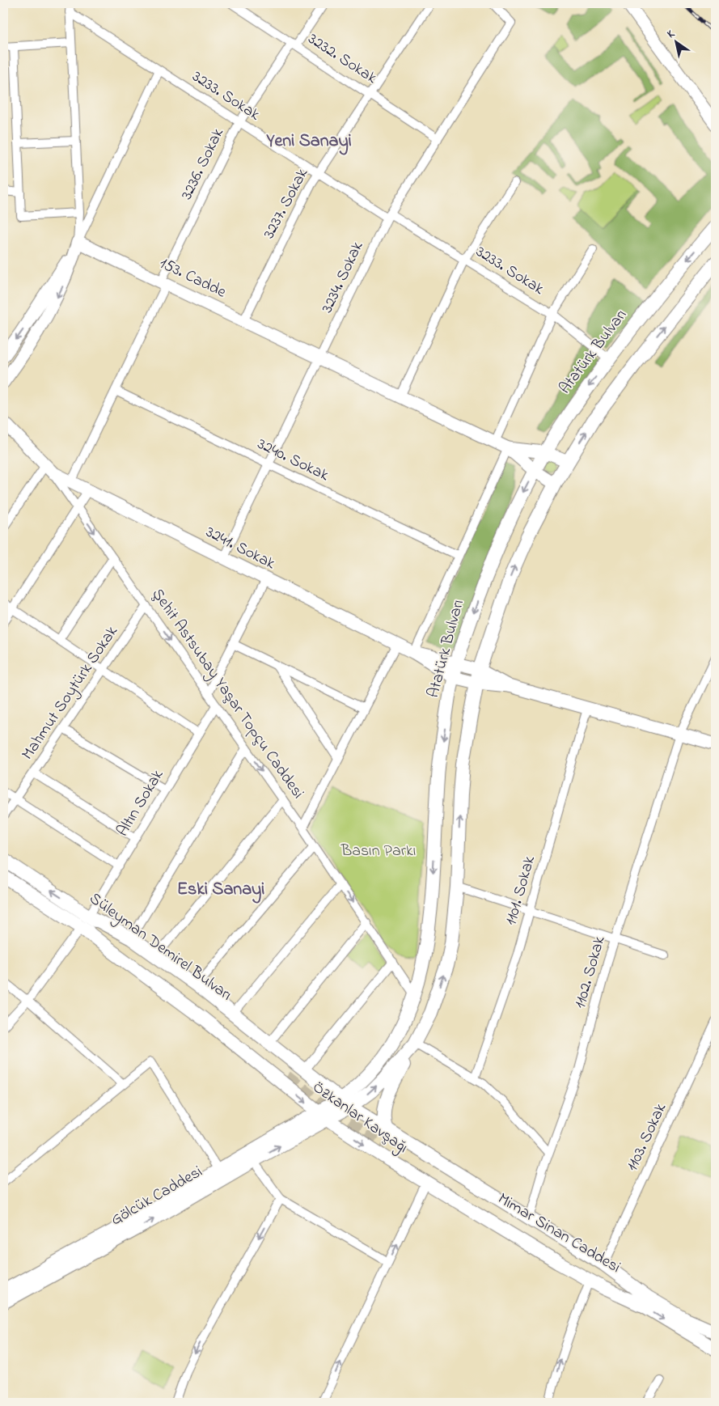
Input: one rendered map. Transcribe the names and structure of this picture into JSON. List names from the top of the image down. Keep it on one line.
{"streets":{"main road":["Atatürk Bulvarı","Süleyman Demirel Bulvarı","Özkanlar Kavşağı","Gölcük Caddesi","Mimar Sinan Caddesi"],"street":["3232. Sokak","3233. Sokak","3236. Sokak","3237. Sokak","3234. Sokak","153. Cadde","3240. Sokak","3241. Sokak","Mahmut Soytürk Sokak","Şehit Astsubay Yaşar Topçu Caddesi","Altın Sokak","1101. Sokak","1102. Sokak","1103. Sokak"]},"crossings":[["3232. Sokak","3236. Sokak"],["3232. Sokak","3237. Sokak"],["3232. Sokak","3234. Sokak"],["3233. Sokak","3236. Sokak"],["3233. Sokak","3237. Sokak"],["3233. Sokak","3234. Sokak"],["3233. Sokak","Atatürk Bulvarı"],["3236. Sokak","153. Cadde"],["3236. Sokak","3240. Sokak"],["3236. Sokak","3241. Sokak"],["3237. Sokak","153. Cadde"],["3234. Sokak","153. Cadde"],["3234. Sokak","3240. Sokak"],["3234. Sokak","3241. Sokak"],["Atatürk Bulvarı","3241. Sokak"],["Atatürk Bulvarı","Şehit Astsubay Yaşar Topçu Caddesi"],["Atatürk Bulvarı","Özkanlar Kavşağı"],["Atatürk Bulvarı","Gölcük Caddesi"],["3241. Sokak","Şehit Astsubay Yaşar Topçu Caddesi"],["Mahmut Soytürk Sokak","Şehit Astsubay Yaşar Topçu Caddesi"],["Şehit Astsubay Yaşar Topçu Caddesi","Altın Sokak"],["Altın Sokak","Süleyman Demirel Bulvarı"],["Altın Sokak","Özkanlar Kavşağı"],["Süleyman Demirel Bulvarı","Özkanlar Kavşağı"],["1102. Sokak","Özkanlar Kavşağı"],["Özkanlar Kavşağı","1103. Sokak"],["Özkanlar Kavşağı","Gölcük Caddesi"],["Özkanlar Kavşağı","Mimar Sinan Caddesi"]],"districts":["Yeni Sanayi","Eski Sanayi"],"parks":["Basın Parkı"],"north":"top left"}
